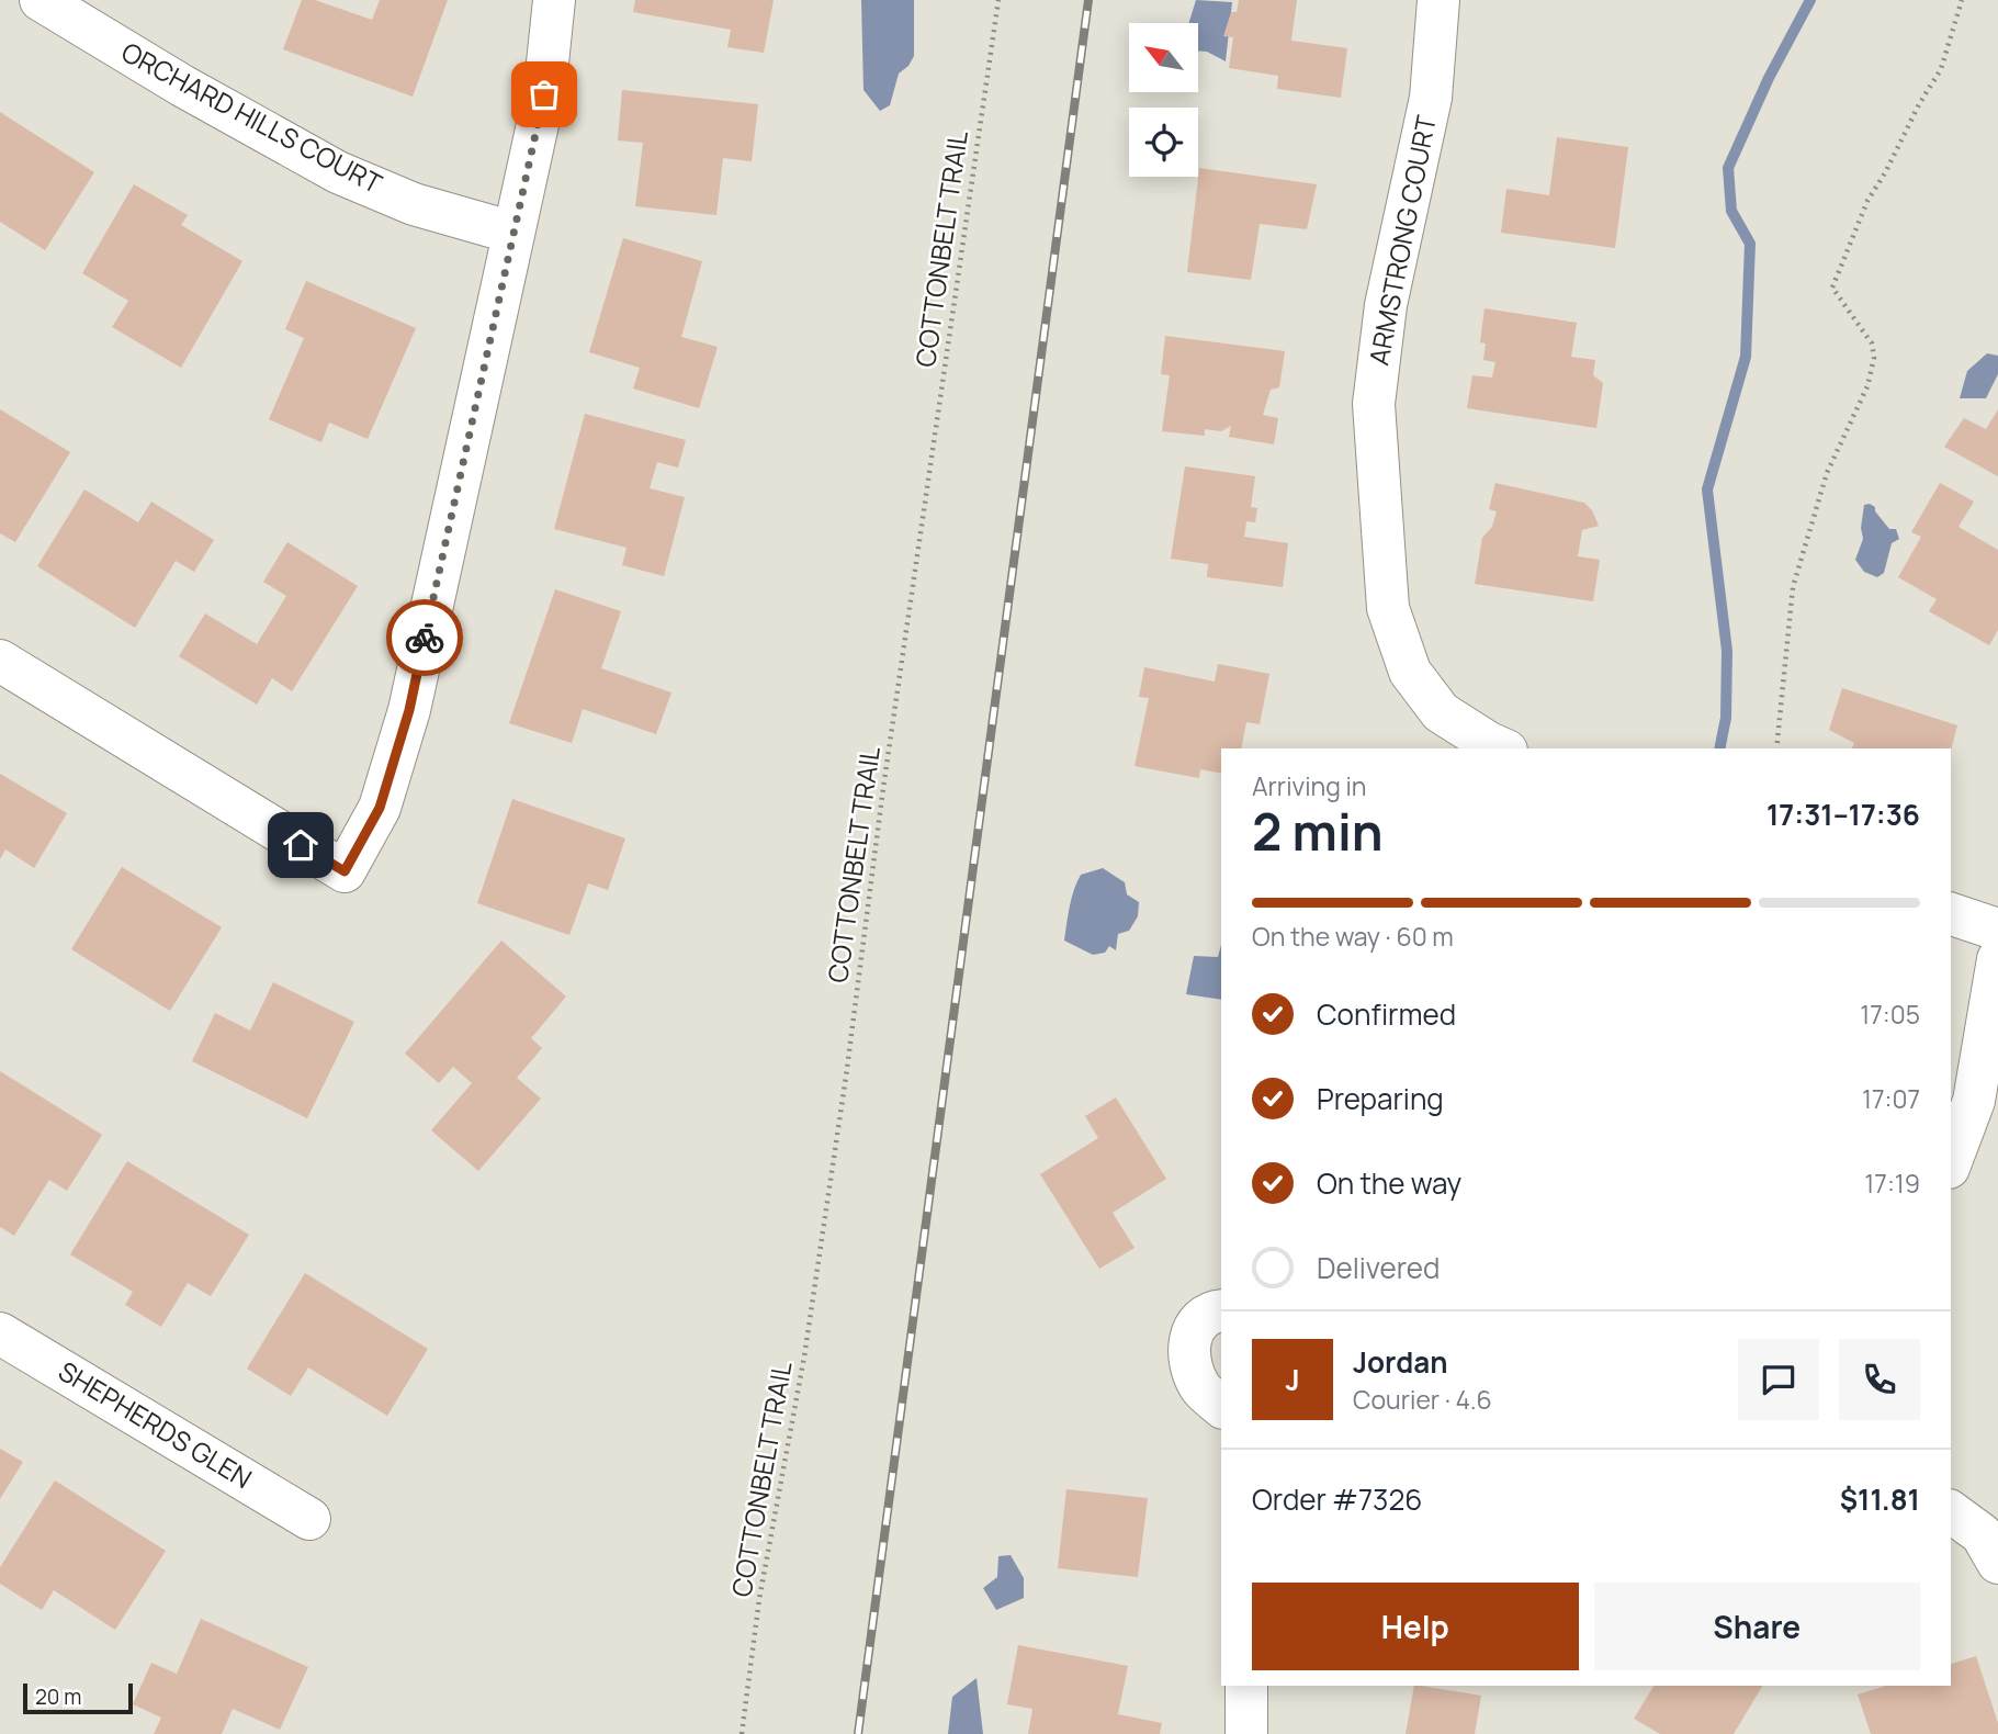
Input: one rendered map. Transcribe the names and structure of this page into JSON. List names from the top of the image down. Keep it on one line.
{"streets":{"street":["ORCHARD HILLS COURT","ARMSTRONG COURT","SHEPHERDS GLEN"],"path":["COTTONBELT TRAIL"]},"scale_bar":"20 m","north":"top left","page":{"heading":["2 min","Arriving in","17:31–17:36"],"panel":["Jordan","Courier · 4.6","Order #7326","$11.81"],"bar":"On the way · 60 m","list":[["Confirmed","17:05"],["Preparing","17:07"],["On the way","17:19"],"Delivered"],"round":"J","buttons":["Help","Share"],"scale":"20 m"}}
